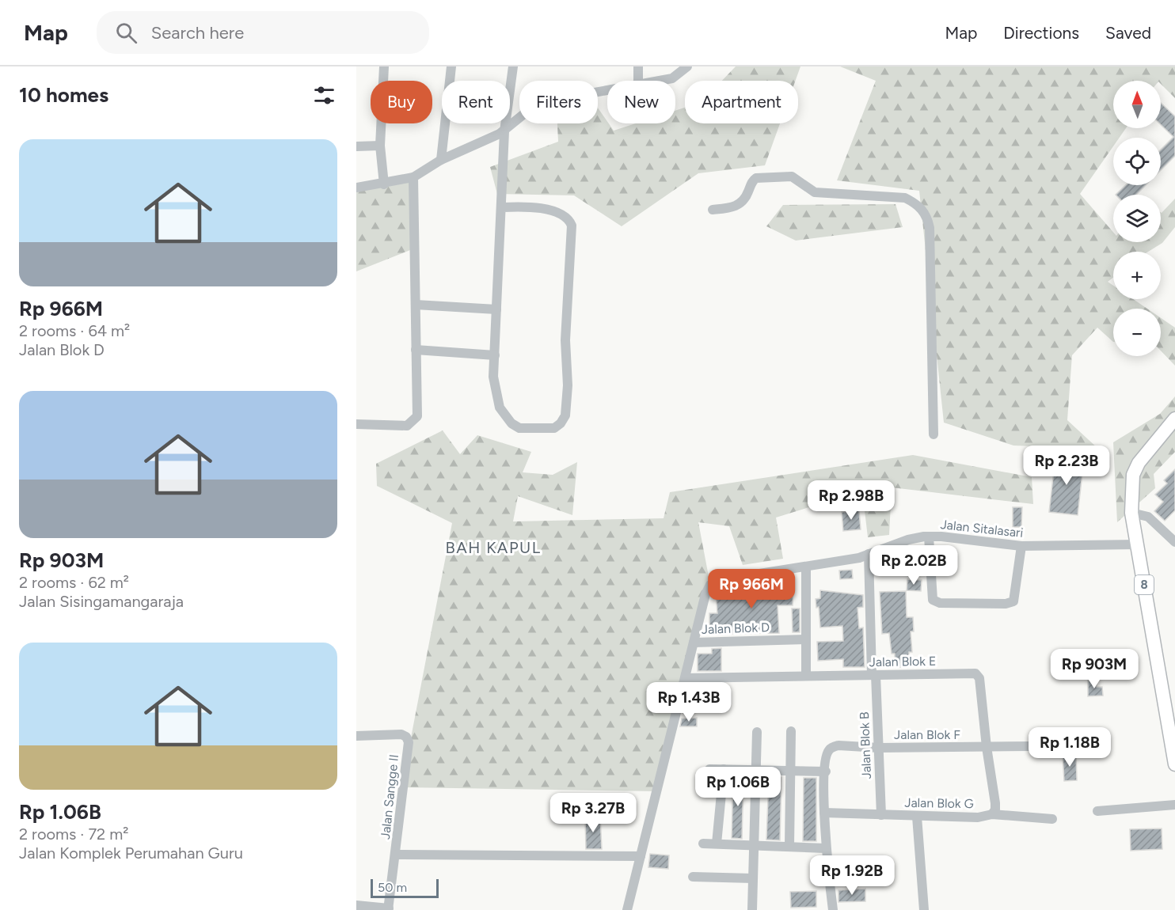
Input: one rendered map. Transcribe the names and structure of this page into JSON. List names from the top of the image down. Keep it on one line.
{"streets":{"highway":["8"],"street":["Jalan Sitalasari","Jalan Blok D","Jalan Blok E","Jalan Blok F","Jalan Blok B","Jalan Sangge II","Jalan Blok G"]},"crossings":[["Jalan Sitalasari","8"],["Jalan Sitalasari","Jalan Blok D"],["Jalan Sitalasari","Jalan Blok E"],["Jalan Sitalasari","Jalan Blok B"],["Jalan Blok E","Jalan Blok F"],["Jalan Blok E","Jalan Blok B"],["Jalan Blok E","Jalan Blok G"],["Jalan Blok F","Jalan Blok B"],["Jalan Blok B","Jalan Blok G"]],"districts":["BAH KAPUL"],"scale_bar":"50 m","north":"top","page":{"header":"Map","search":"Search here","nav":["Map","Directions","Saved"],"heading":"10 homes","map_buttons":["+","−"],"chip":["Buy","Rent","Filters","New","Apartment"],"list":[{"name":"Rp 966M","note":"2 rooms · 64 m² · Jalan Blok D"},{"name":"Rp 903M","note":"2 rooms · 62 m² · Jalan Sisingamangaraja"},{"name":"Rp 1.06B","note":"2 rooms · 72 m² · Jalan Komplek Perumahan Guru"}],"price":["Rp 2.23B","Rp 2.98B","Rp 2.02B","Rp 966M","Rp 903M","Rp 1.43B","Rp 1.18B","Rp 1.06B","Rp 3.27B","Rp 1.92B"],"scale":"50 m"}}
